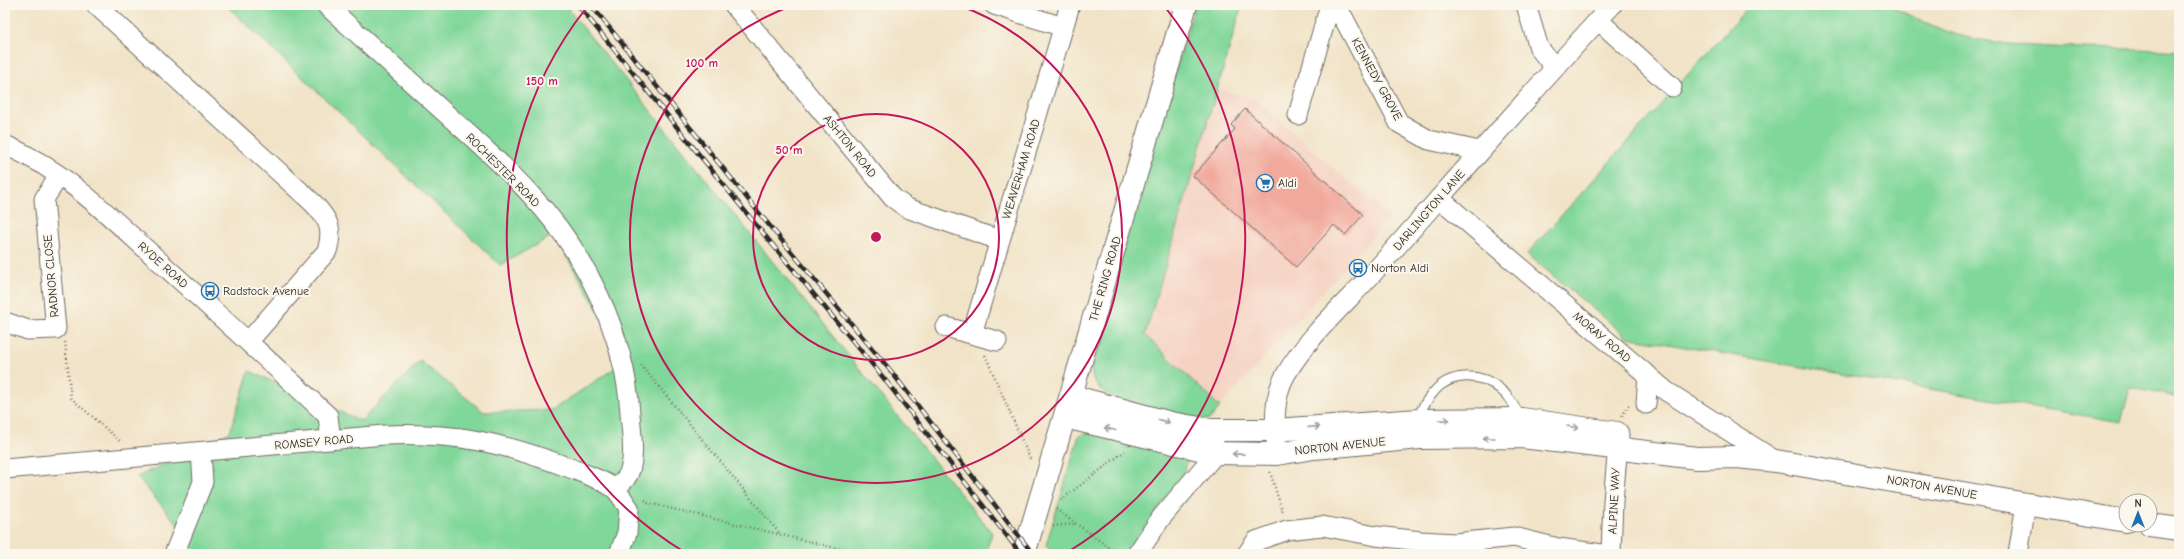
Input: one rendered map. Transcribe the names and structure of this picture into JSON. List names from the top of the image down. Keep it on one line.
{"streets":{"street":["KENNEDY GROVE","ASHTON ROAD","WEAVERHAM ROAD","ROCHESTER ROAD","DARLINGTON LANE","RYDE ROAD","RADNOR CLOSE","THE RING ROAD","MORAY ROAD","ROMSEY ROAD","NORTON AVENUE","ALPINE WAY"]},"crossings":[["KENNEDY GROVE","DARLINGTON LANE"],["ASHTON ROAD","WEAVERHAM ROAD"],["ROCHESTER ROAD","ROMSEY ROAD"],["DARLINGTON LANE","MORAY ROAD"],["DARLINGTON LANE","NORTON AVENUE"],["RYDE ROAD","RADNOR CLOSE"],["RYDE ROAD","ROMSEY ROAD"],["THE RING ROAD","NORTON AVENUE"],["MORAY ROAD","NORTON AVENUE"],["NORTON AVENUE","ALPINE WAY"]],"places":{"supermarket":["Aldi"],"bus stop":["Norton Aldi","Radstock Avenue"]},"north":"top","rings":["100 m","150 m","50 m"]}
